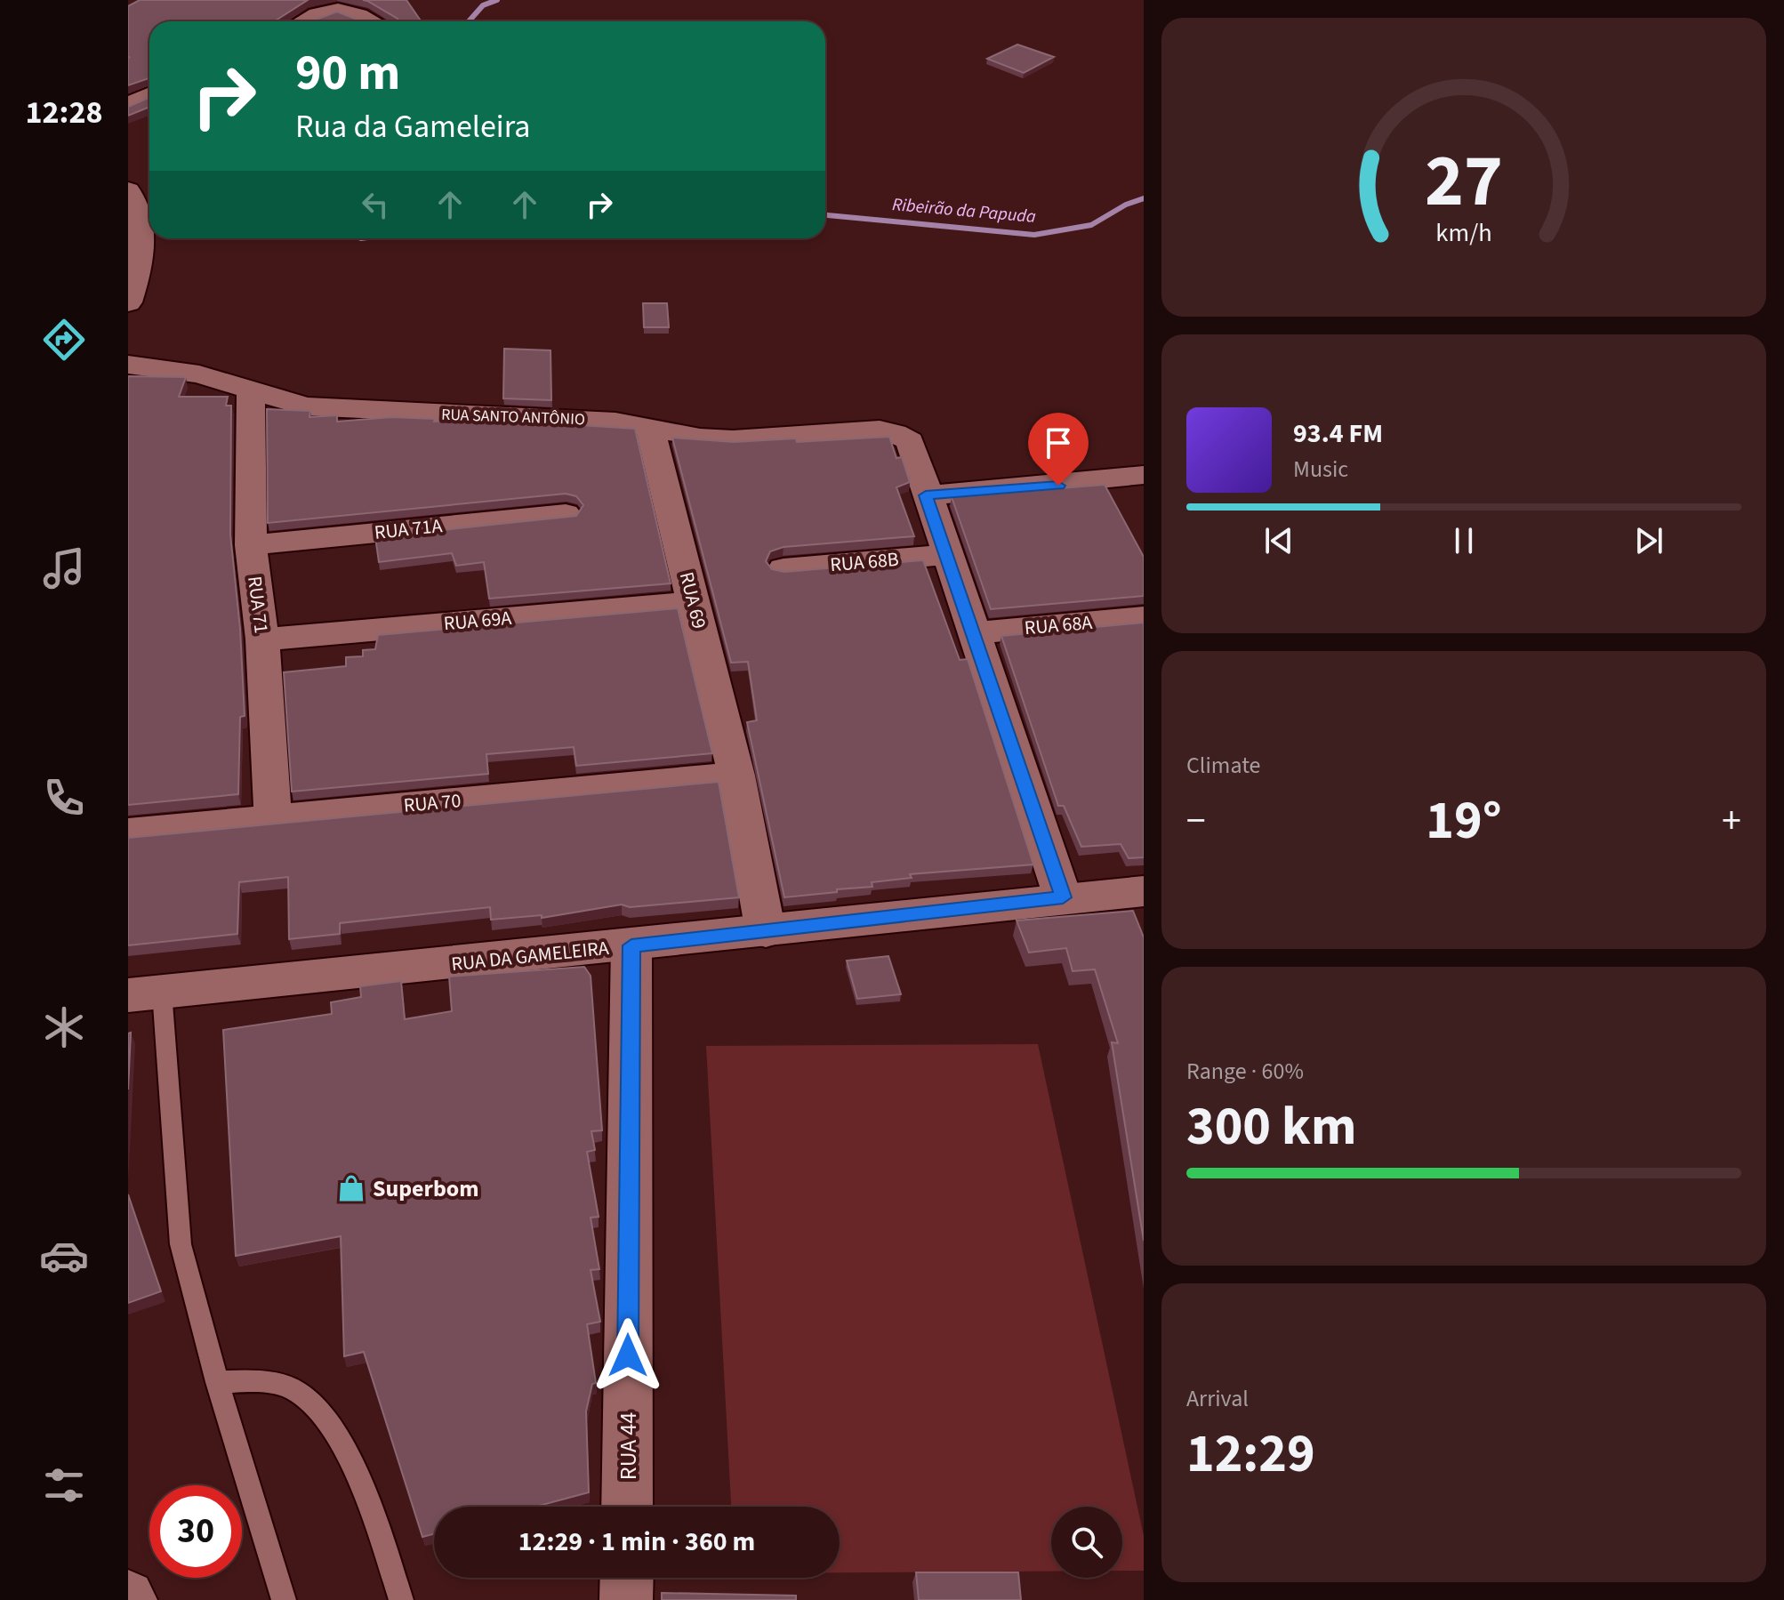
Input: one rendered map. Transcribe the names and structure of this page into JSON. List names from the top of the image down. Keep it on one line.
{"streets":{"street":["RUA SANTO ANTÔNIO","RUA 71A","RUA 68B","RUA 69","RUA 71","RUA 69A","RUA 68A","RUA 70","RUA DA GAMELEIRA","RUA 44"]},"crossings":[["RUA SANTO ANTÔNIO","RUA 69"],["RUA SANTO ANTÔNIO","RUA 71"],["RUA 71A","RUA 71"],["RUA 69","RUA 69A"],["RUA 69","RUA 70"],["RUA 69","RUA DA GAMELEIRA"],["RUA 71","RUA 69A"],["RUA 71","RUA 70"],["RUA DA GAMELEIRA","RUA 44"]],"water":["Ribeirão da Papuda"],"places":{"shop":["Superbom"]},"page":{"tabs":"12:28","turn":["90 m","Rua da Gameleira"],"song":["93.4 FM","Music"],"tile":["Climate",["Range · 60%","300 km"],["Arrival","12:29"]],"heat":["−","19°","+"],"limit":"30","trip":"12:29 · 1 min · 360 m","gauge":["27","km/h"]}}
